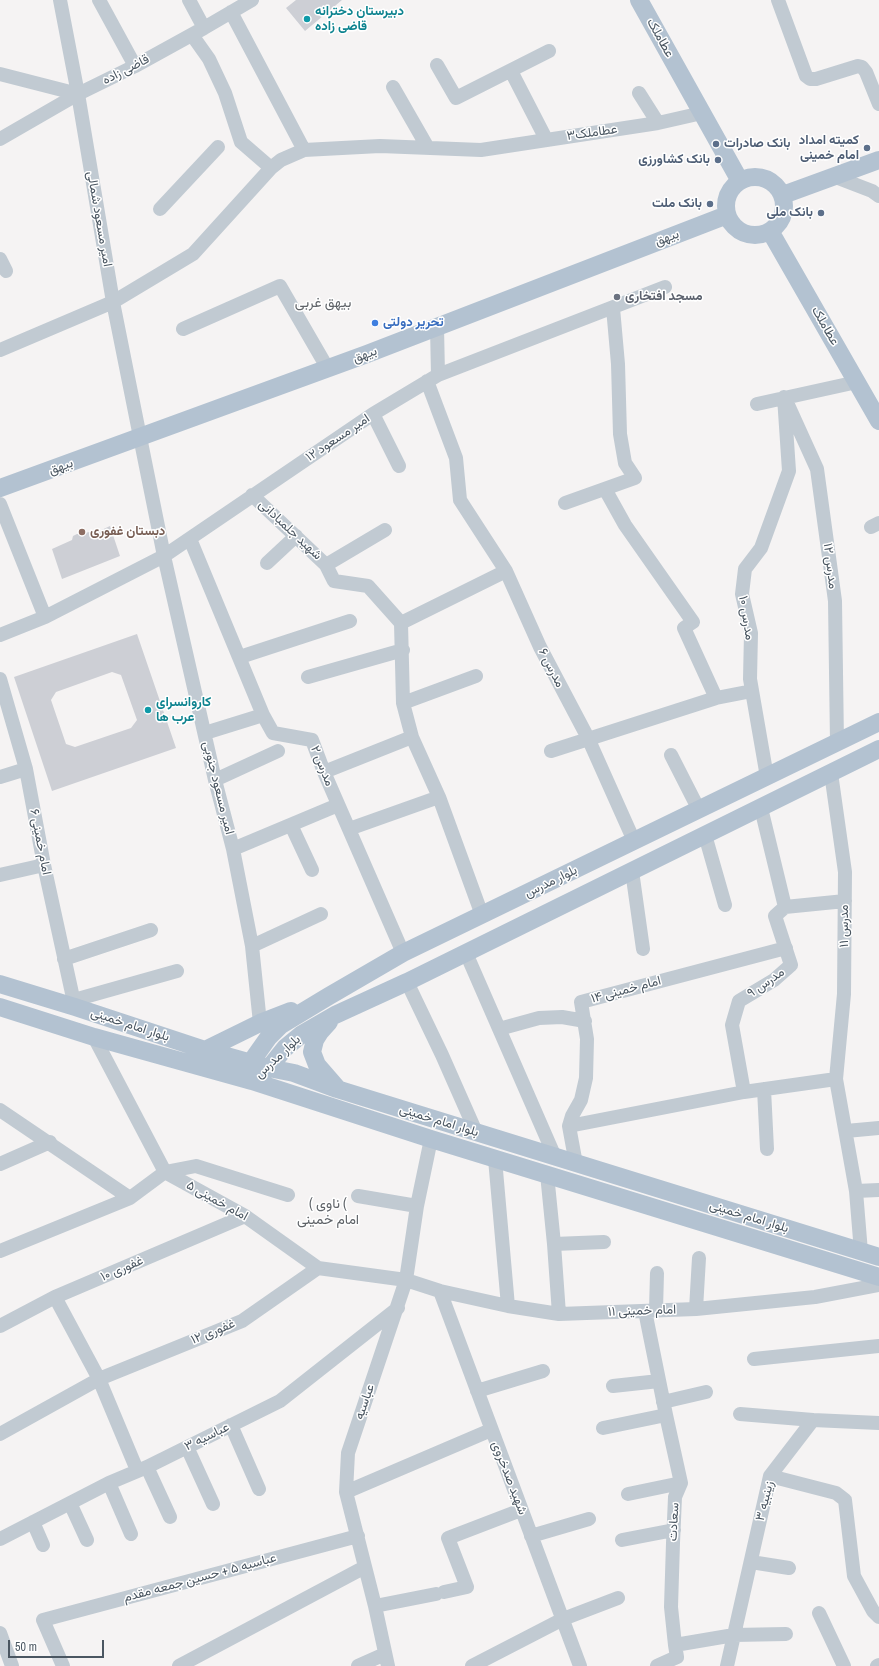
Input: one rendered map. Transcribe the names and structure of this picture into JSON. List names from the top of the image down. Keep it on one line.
{"streets":{"main road":["عطاملک","بیهق","بلوار مدرس","بلوار امام خمینی"],"street":["قاضی زاده","عطاملک۳","امیر مسعود شمالی","امیر مسعود ۱۲","شهید جلمبادانی","مدرس ۱۲","مدرس ۱۰","مدرس ۶","مدرس ۲","امیر مسعود جنوبی","امام خمینی ۶","مدرس ۱۱","مدرس ۹","امام خمینی ۱۴","امام خمینی ۵","غفوری ۱۰","امام خمینی ۱۱","غفوری ۱۲","عباسیه","عباسیه ۳","شهید صدخروی","زینبیه ۳","سعادت","عباسیه ۵ + حسین جمعه مقدم"]},"crossings":[["عطاملک","عطاملک۳"],["عطاملک","بیهق"],["قاضی زاده","امیر مسعود شمالی"],["امیر مسعود شمالی","بیهق"],["امیر مسعود شمالی","امیر مسعود جنوبی"],["بیهق","امیر مسعود جنوبی"],["امیر مسعود ۱۲","شهید جلمبادانی"],["امیر مسعود ۱۲","مدرس ۶"],["امیر مسعود ۱۲","مدرس ۲"],["امیر مسعود ۱۲","امیر مسعود جنوبی"],["مدرس ۱۲","مدرس ۱۰"],["مدرس ۱۲","بلوار مدرس"],["مدرس ۱۰","بلوار مدرس"],["مدرس ۶","بلوار مدرس"],["مدرس ۲","بلوار مدرس"],["امام خمینی ۶","بلوار امام خمینی"],["بلوار مدرس","مدرس ۱۱"],["بلوار مدرس","بلوار امام خمینی"],["مدرس ۱۱","بلوار امام خمینی"],["مدرس ۹","امام خمینی ۱۴"],["بلوار امام خمینی","عباسیه"],["امام خمینی ۵","غفوری ۱۰"],["امام خمینی ۵","امام خمینی ۱۱"],["امام خمینی ۵","غفوری ۱۲"],["امام خمینی ۵","عباسیه"],["امام خمینی ۱۱","عباسیه"],["امام خمینی ۱۱","شهید صدخروی"],["عباسیه","عباسیه ۳"],["عباسیه","عباسیه ۵ + حسین جمعه مقدم"]],"districts":["بیهق غربی","( ناوی ( امام خمینی"],"places":["دبیرستان دخترانه قاضی زاده","بانک صادرات","کمیته امداد امام خمینی","بانک کشاورزی","بانک ملت","بانک ملی","مسجد افتخاری","تحریر دولتی","دبستان غفوری","کاروانسرای عرب ها"],"scale_bar":"50 m"}
